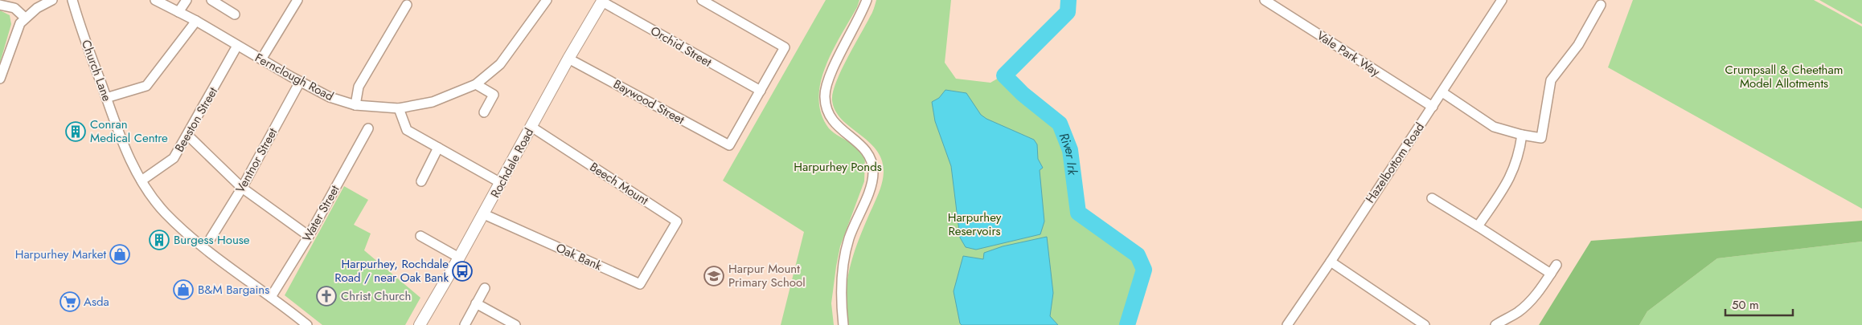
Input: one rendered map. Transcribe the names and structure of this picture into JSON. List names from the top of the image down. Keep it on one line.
{"streets":{"main road":["Rochdale Road"],"street":["Orchid Street","Vale Park Way","Church Lane","Fernclough Road","Baywood Street","Beeston Street","Ventnor Street","Hazelbottom Road","Beech Mount","Water Street","Oak Bank"]},"crossings":[["Orchid Street","Baywood Street"],["Orchid Street","Rochdale Road"],["Vale Park Way","Hazelbottom Road"],["Church Lane","Beeston Street"],["Church Lane","Water Street"],["Fernclough Road","Beeston Street"],["Fernclough Road","Ventnor Street"],["Baywood Street","Rochdale Road"],["Rochdale Road","Beech Mount"],["Rochdale Road","Oak Bank"],["Beech Mount","Oak Bank"]],"water":["River Irk"],"parks":["Crumpsall & Cheetham Model Allotments","Harpurhey Ponds","Harpurhey Reservoirs"],"places":{"building":["Conran Medical Centre","Burgess House"],"shop":["Harpurhey Market","B&M Bargains"],"bus stop":["Harpurhey, Rochdale Road / near Oak Bank"],"school or university":["Harpur Mount Primary School"],"church":["Christ Church"],"supermarket":["Asda"]},"scale_bar":"50 m"}
